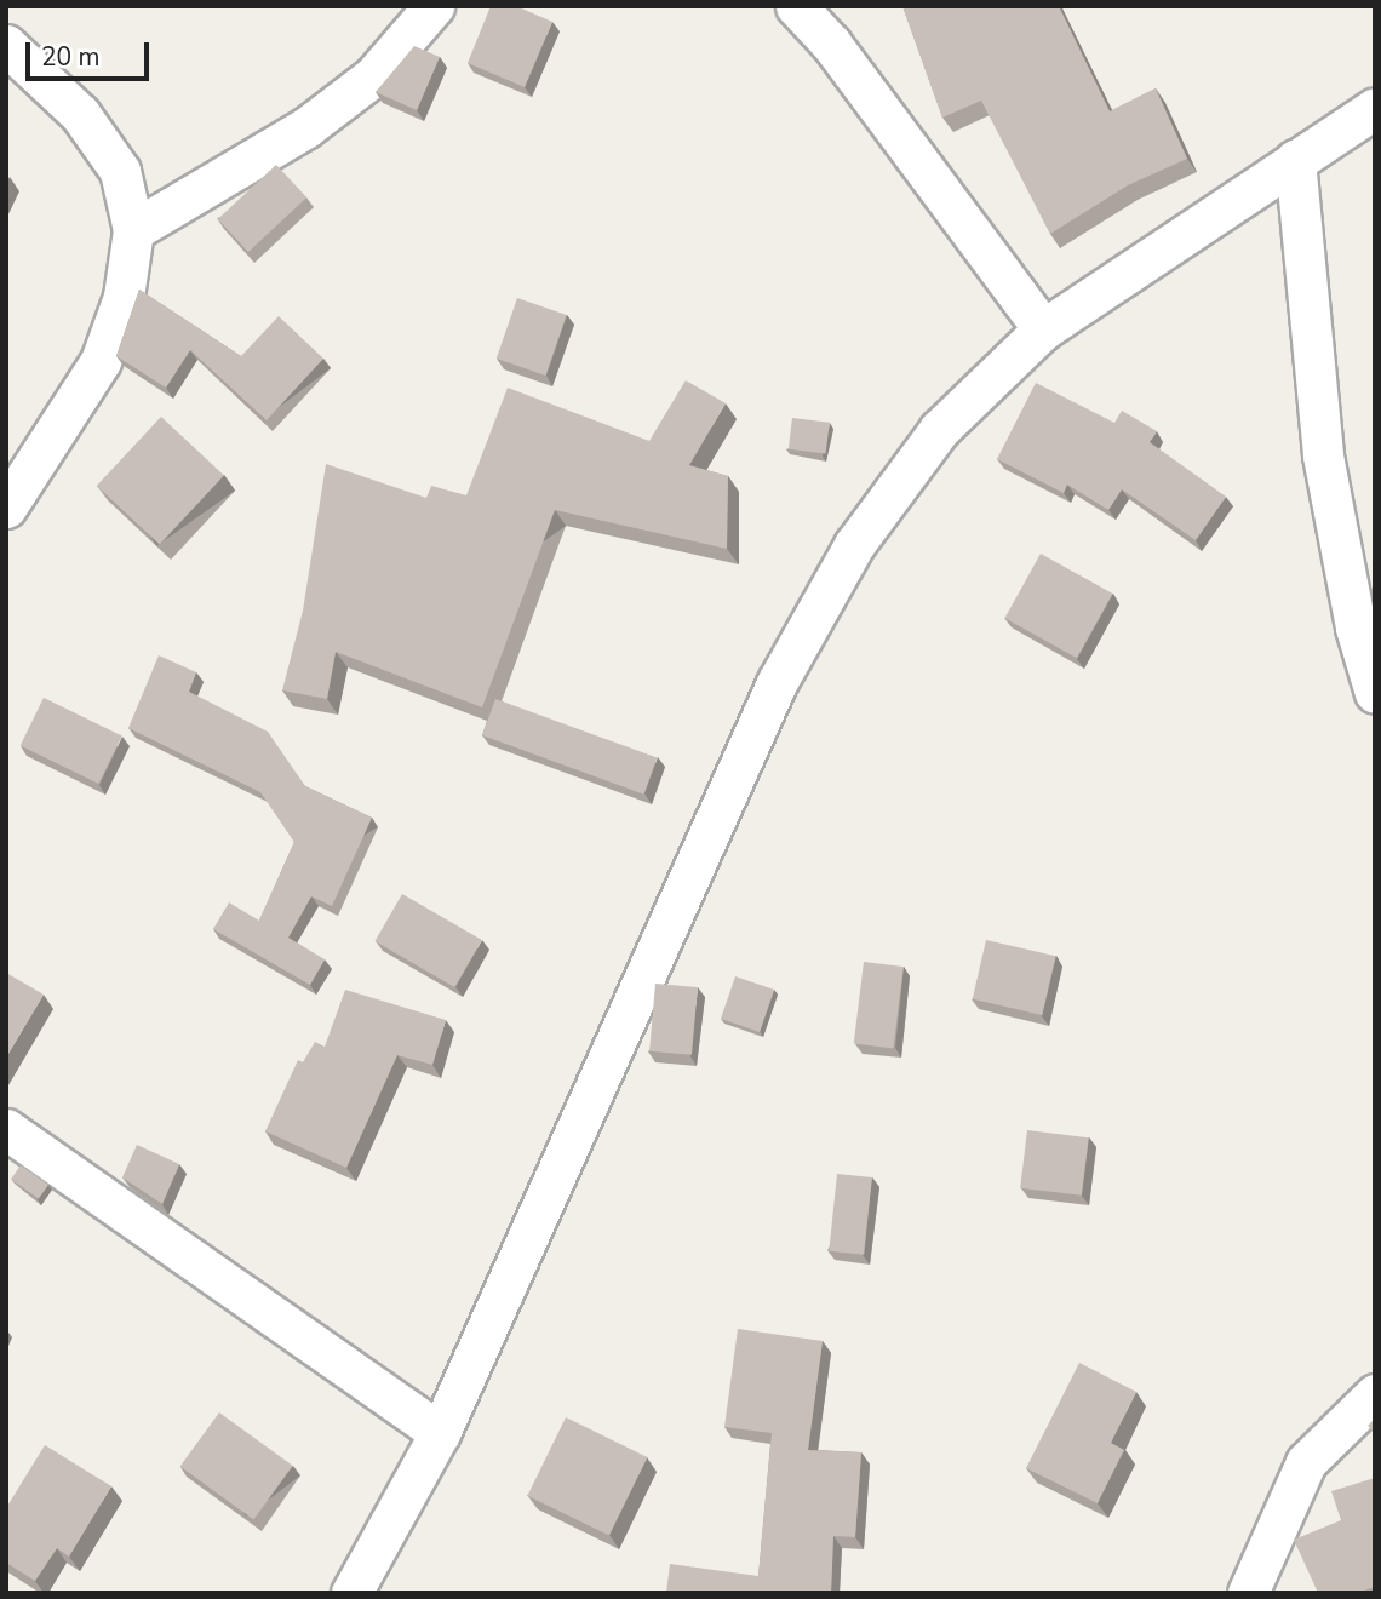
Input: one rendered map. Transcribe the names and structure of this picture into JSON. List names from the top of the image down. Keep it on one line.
{"scale_bar":"20 m"}
